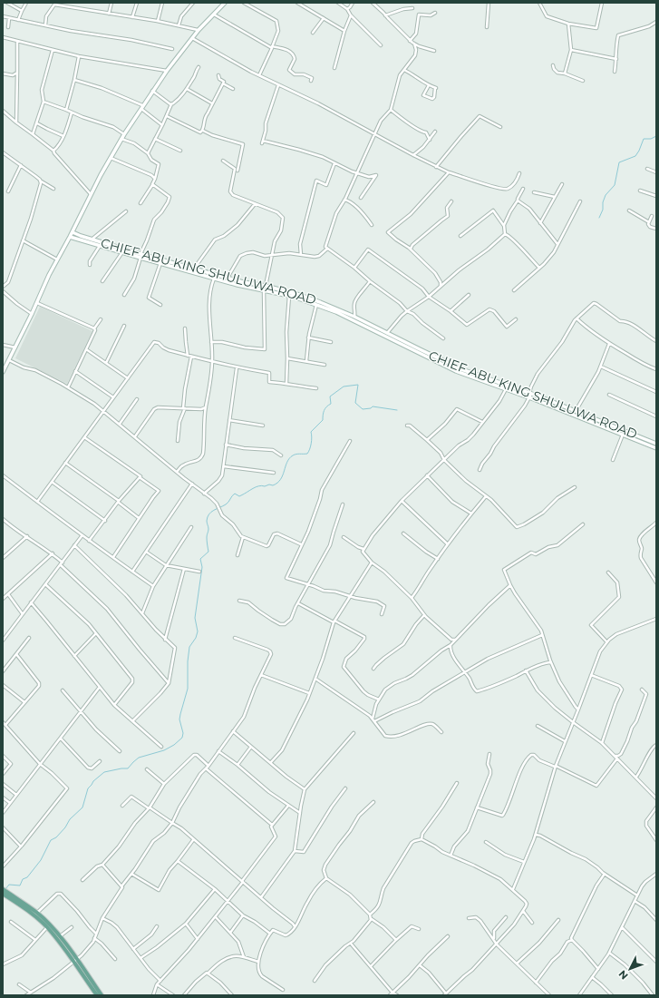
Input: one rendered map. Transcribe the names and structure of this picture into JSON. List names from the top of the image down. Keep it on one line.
{"streets":{"street":["CHIEF ABU KING SHULUWA ROAD"]},"north":"bottom left"}
